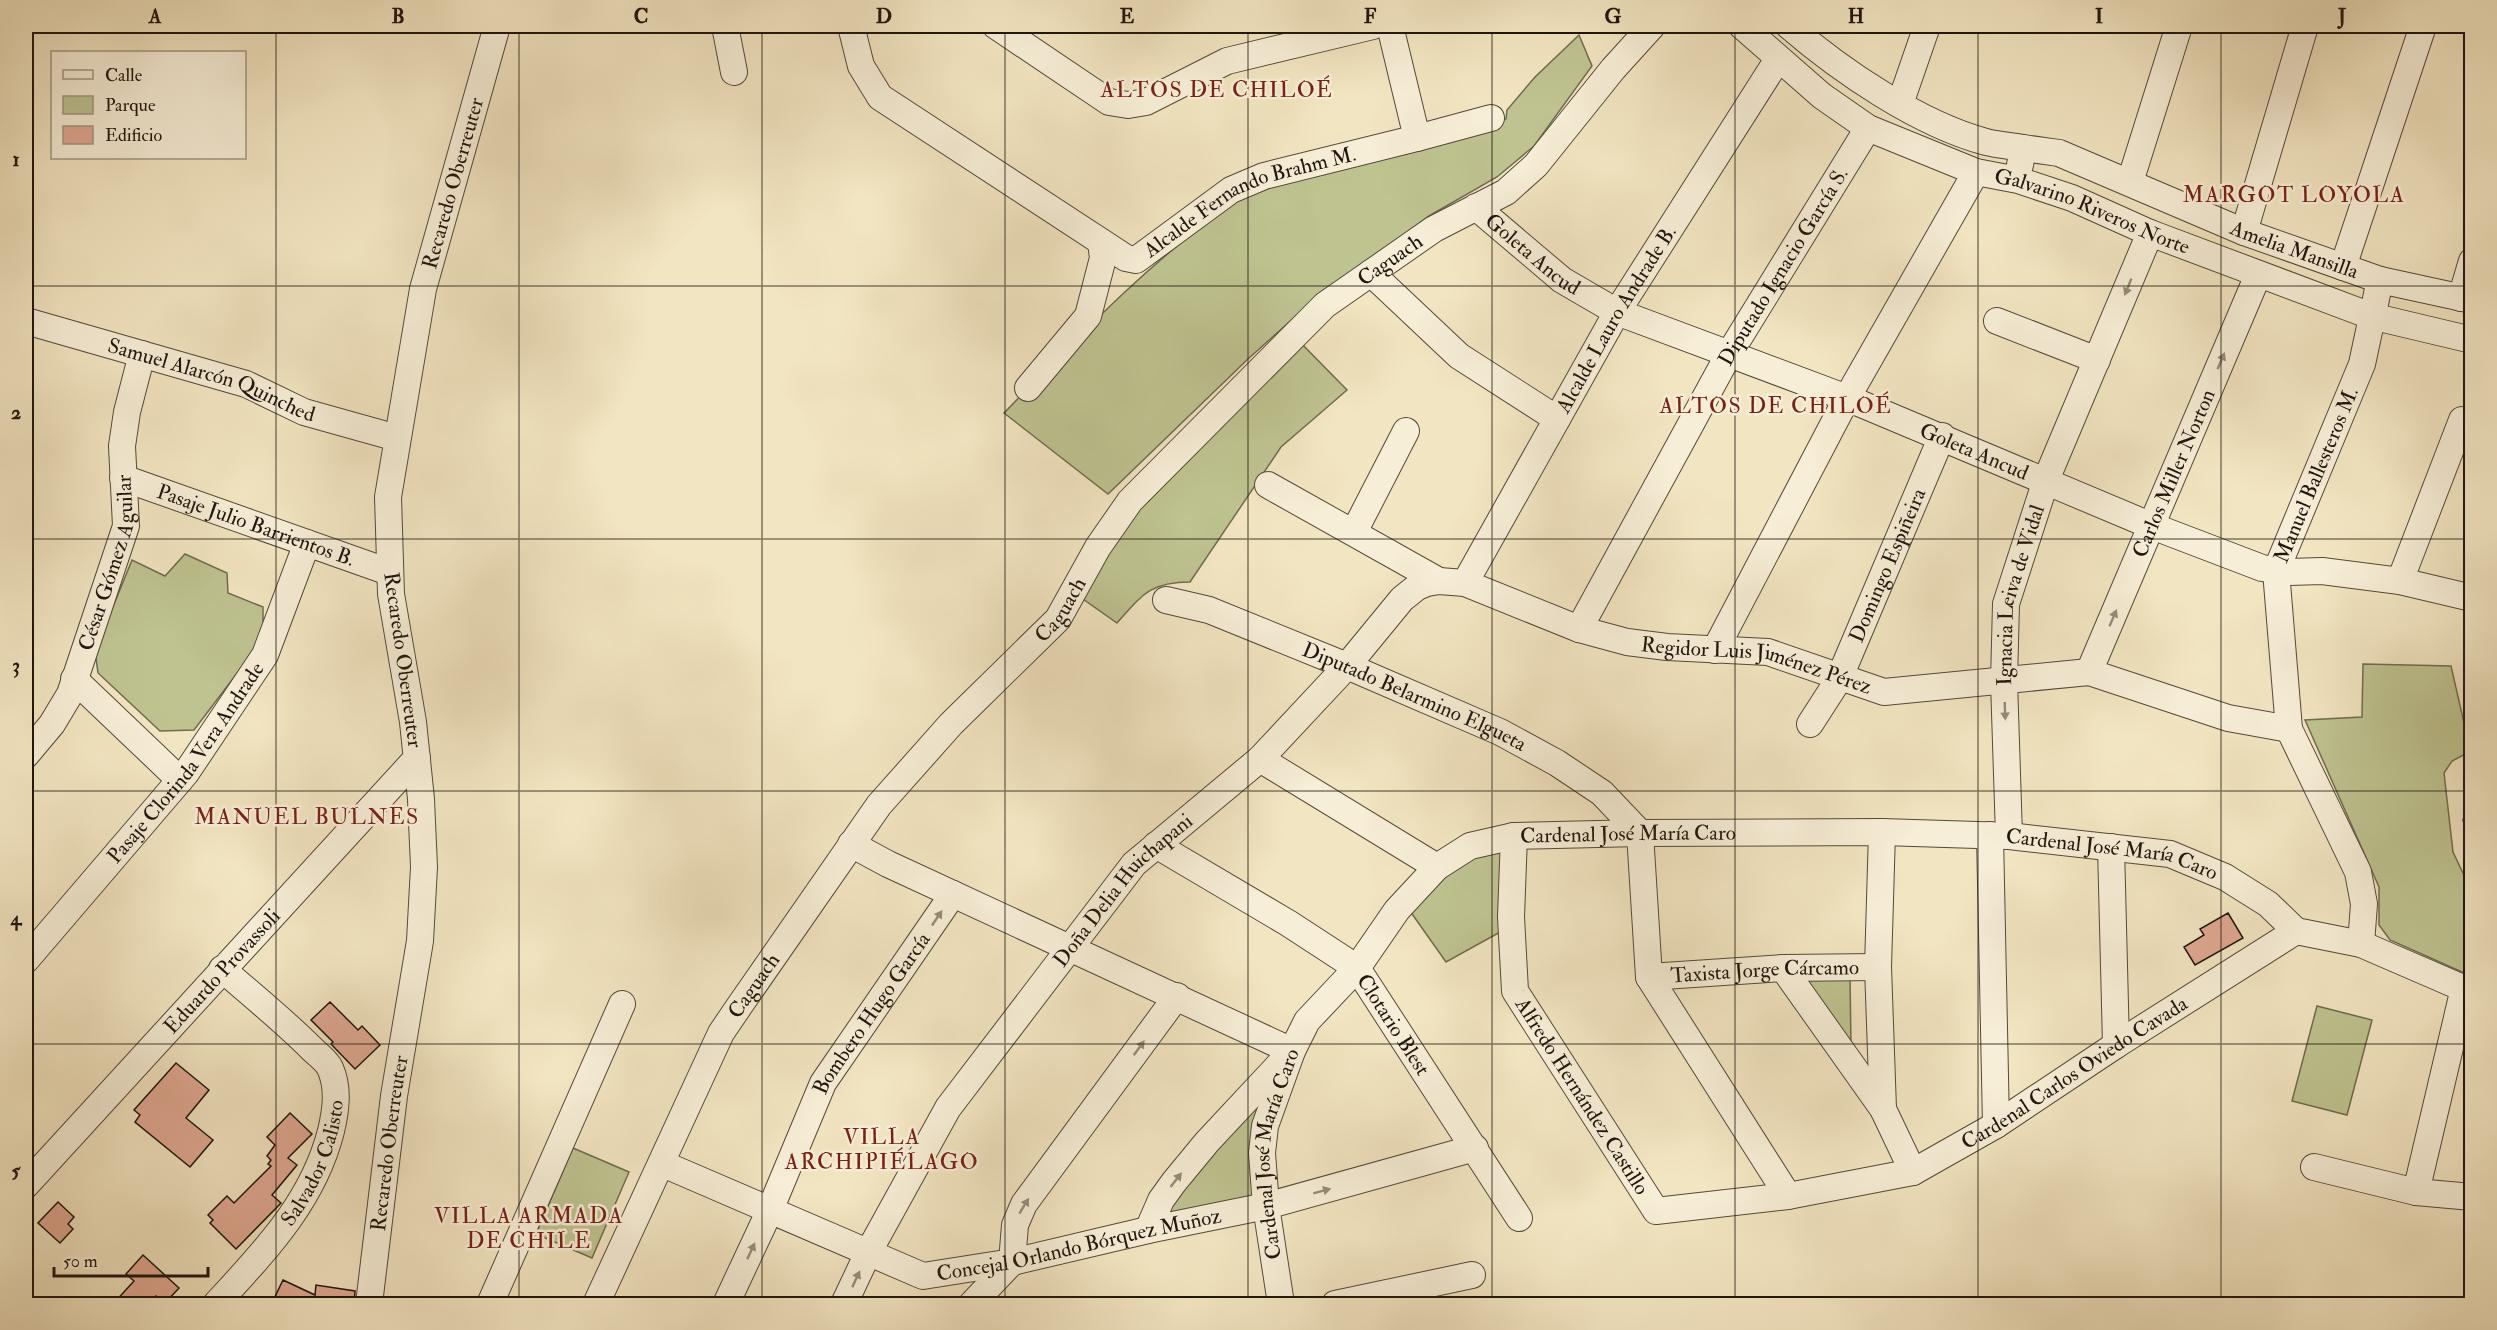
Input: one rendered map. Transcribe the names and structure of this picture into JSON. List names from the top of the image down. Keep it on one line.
{"streets":{"street":["Recaredo Oberreuter","Alcalde Fernando Brahm M.","Galvarino Riveros Norte","Amelia Mansilla","Goleta Ancud","Caguach","Diputado Ignacio García S.","Alcalde Lauro Andrade B.","Samuel Alarcón Quinched","Carlos Miller Norton","Manuel Ballesteros M.","Pasaje Julio Barrientos B.","César Gómez Aguilar","Domingo Espiñeira","Ignacia Leiva de Vidal","Regidor Luis Jiménez Pérez","Diputado Belarmino Elgueta","Pasaje Clorinda Vera Andrade","Cardenal José María Caro","Doña Delia Huichapani","Eduardo Provassoli","Taxista Jorge Cárcamo","Bombero Hugo García","Clotario Blest","Cardenal Carlos Oviedo Cavada","Alfredo Hernández Castillo","Salvador Calisto","Concejal Orlando Bórquez Muñoz"]},"crossings":[["Recaredo Oberreuter","Samuel Alarcón Quinched"],["Recaredo Oberreuter","Pasaje Julio Barrientos B."],["Recaredo Oberreuter","Eduardo Provassoli"],["Galvarino Riveros Norte","Diputado Ignacio García S."],["Galvarino Riveros Norte","Alcalde Lauro Andrade B."],["Galvarino Riveros Norte","Carlos Miller Norton"],["Galvarino Riveros Norte","Manuel Ballesteros M."],["Galvarino Riveros Norte","Ignacia Leiva de Vidal"],["Amelia Mansilla","Manuel Ballesteros M."],["Goleta Ancud","Caguach"],["Goleta Ancud","Diputado Ignacio García S."],["Goleta Ancud","Alcalde Lauro Andrade B."],["Goleta Ancud","Carlos Miller Norton"],["Goleta Ancud","Manuel Ballesteros M."],["Goleta Ancud","Domingo Espiñeira"],["Goleta Ancud","Ignacia Leiva de Vidal"],["Caguach","Concejal Orlando Bórquez Muñoz"],["Diputado Ignacio García S.","Regidor Luis Jiménez Pérez"],["Alcalde Lauro Andrade B.","Regidor Luis Jiménez Pérez"],["Samuel Alarcón Quinched","César Gómez Aguilar"],["Carlos Miller Norton","Regidor Luis Jiménez Pérez"],["Manuel Ballesteros M.","Regidor Luis Jiménez Pérez"],["Pasaje Julio Barrientos B.","César Gómez Aguilar"],["Pasaje Julio Barrientos B.","Pasaje Clorinda Vera Andrade"],["Domingo Espiñeira","Regidor Luis Jiménez Pérez"],["Ignacia Leiva de Vidal","Regidor Luis Jiménez Pérez"],["Ignacia Leiva de Vidal","Cardenal José María Caro"],["Ignacia Leiva de Vidal","Cardenal Carlos Oviedo Cavada"],["Regidor Luis Jiménez Pérez","Doña Delia Huichapani"],["Diputado Belarmino Elgueta","Cardenal José María Caro"],["Diputado Belarmino Elgueta","Doña Delia Huichapani"],["Cardenal José María Caro","Clotario Blest"],["Cardenal José María Caro","Cardenal Carlos Oviedo Cavada"],["Cardenal José María Caro","Alfredo Hernández Castillo"],["Cardenal José María Caro","Concejal Orlando Bórquez Muñoz"],["Doña Delia Huichapani","Clotario Blest"],["Doña Delia Huichapani","Concejal Orlando Bórquez Muñoz"],["Eduardo Provassoli","Salvador Calisto"],["Bombero Hugo García","Concejal Orlando Bórquez Muñoz"],["Clotario Blest","Concejal Orlando Bórquez Muñoz"],["Cardenal Carlos Oviedo Cavada","Alfredo Hernández Castillo"]],"one_way":["Carlos Miller Norton"],"districts":["ALTOS DE CHILOÉ","MARGOT LOYOLA","ALTOS DE CHILOÉ","MANUEL BULNES","VILLA ARCHIPIÉLAGO","VILLA ARMADA DE CHILE"],"legend":["Calle","Parque","Edificio"],"scale_bar":"50 m","grid":{"columns":["A","B","C","D","E","F","G","H","I","J"],"rows":["1","2","3","4","5"]}}
